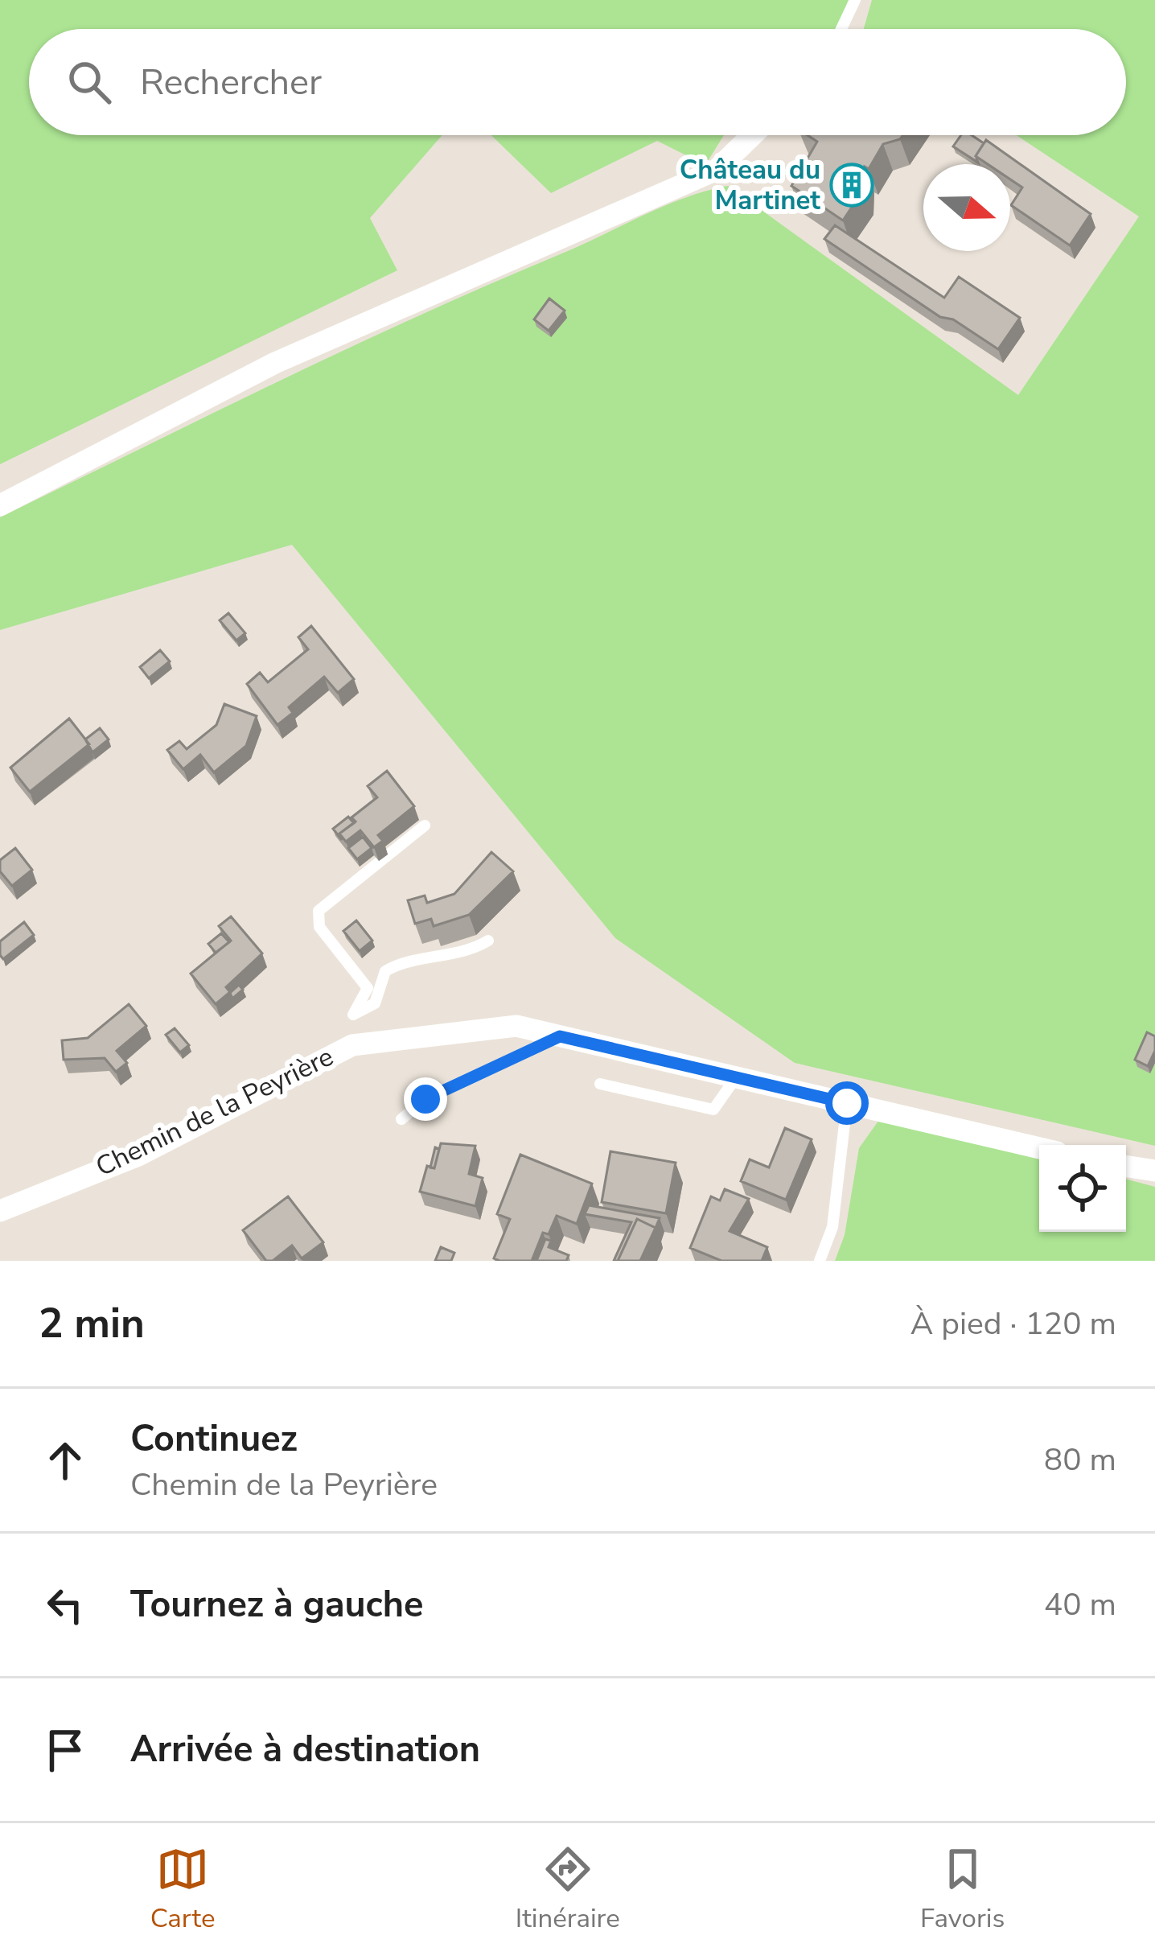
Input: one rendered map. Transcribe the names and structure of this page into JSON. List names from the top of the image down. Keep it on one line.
{"streets":{"street":["Chemin de la Peyrière"]},"places":{"building":["Château du Martinet"]},"north":"right","page":{"search":"Rechercher","heading":["2 min","À pied · 120 m"],"list":[["Continuez","Chemin de la Peyrière","80 m"],["Tournez à gauche","40 m"],"Arrivée à destination"],"nav":["Carte","Itinéraire","Favoris"]}}
